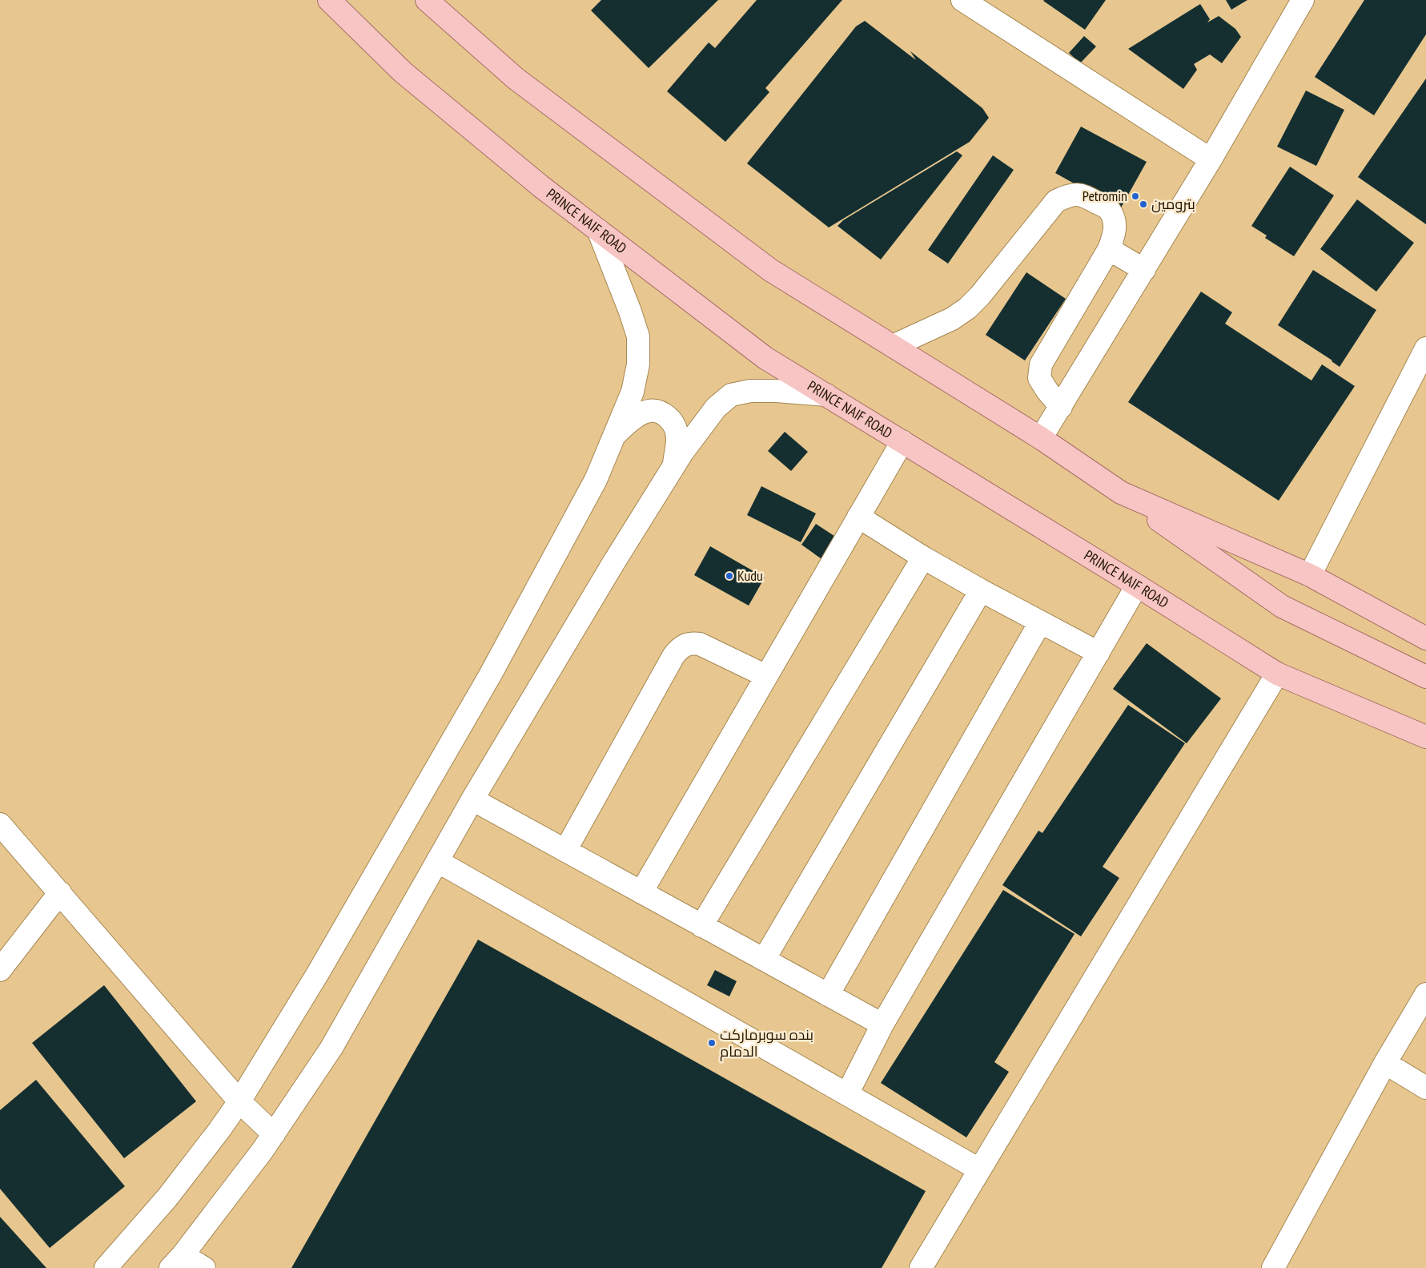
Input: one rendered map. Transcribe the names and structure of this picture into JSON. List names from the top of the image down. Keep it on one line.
{"streets":{"main road":["PRINCE NAIF ROAD"]},"places":["Petromin","بترومين","Kudu","بنده سوبرماركت الدمام"]}
